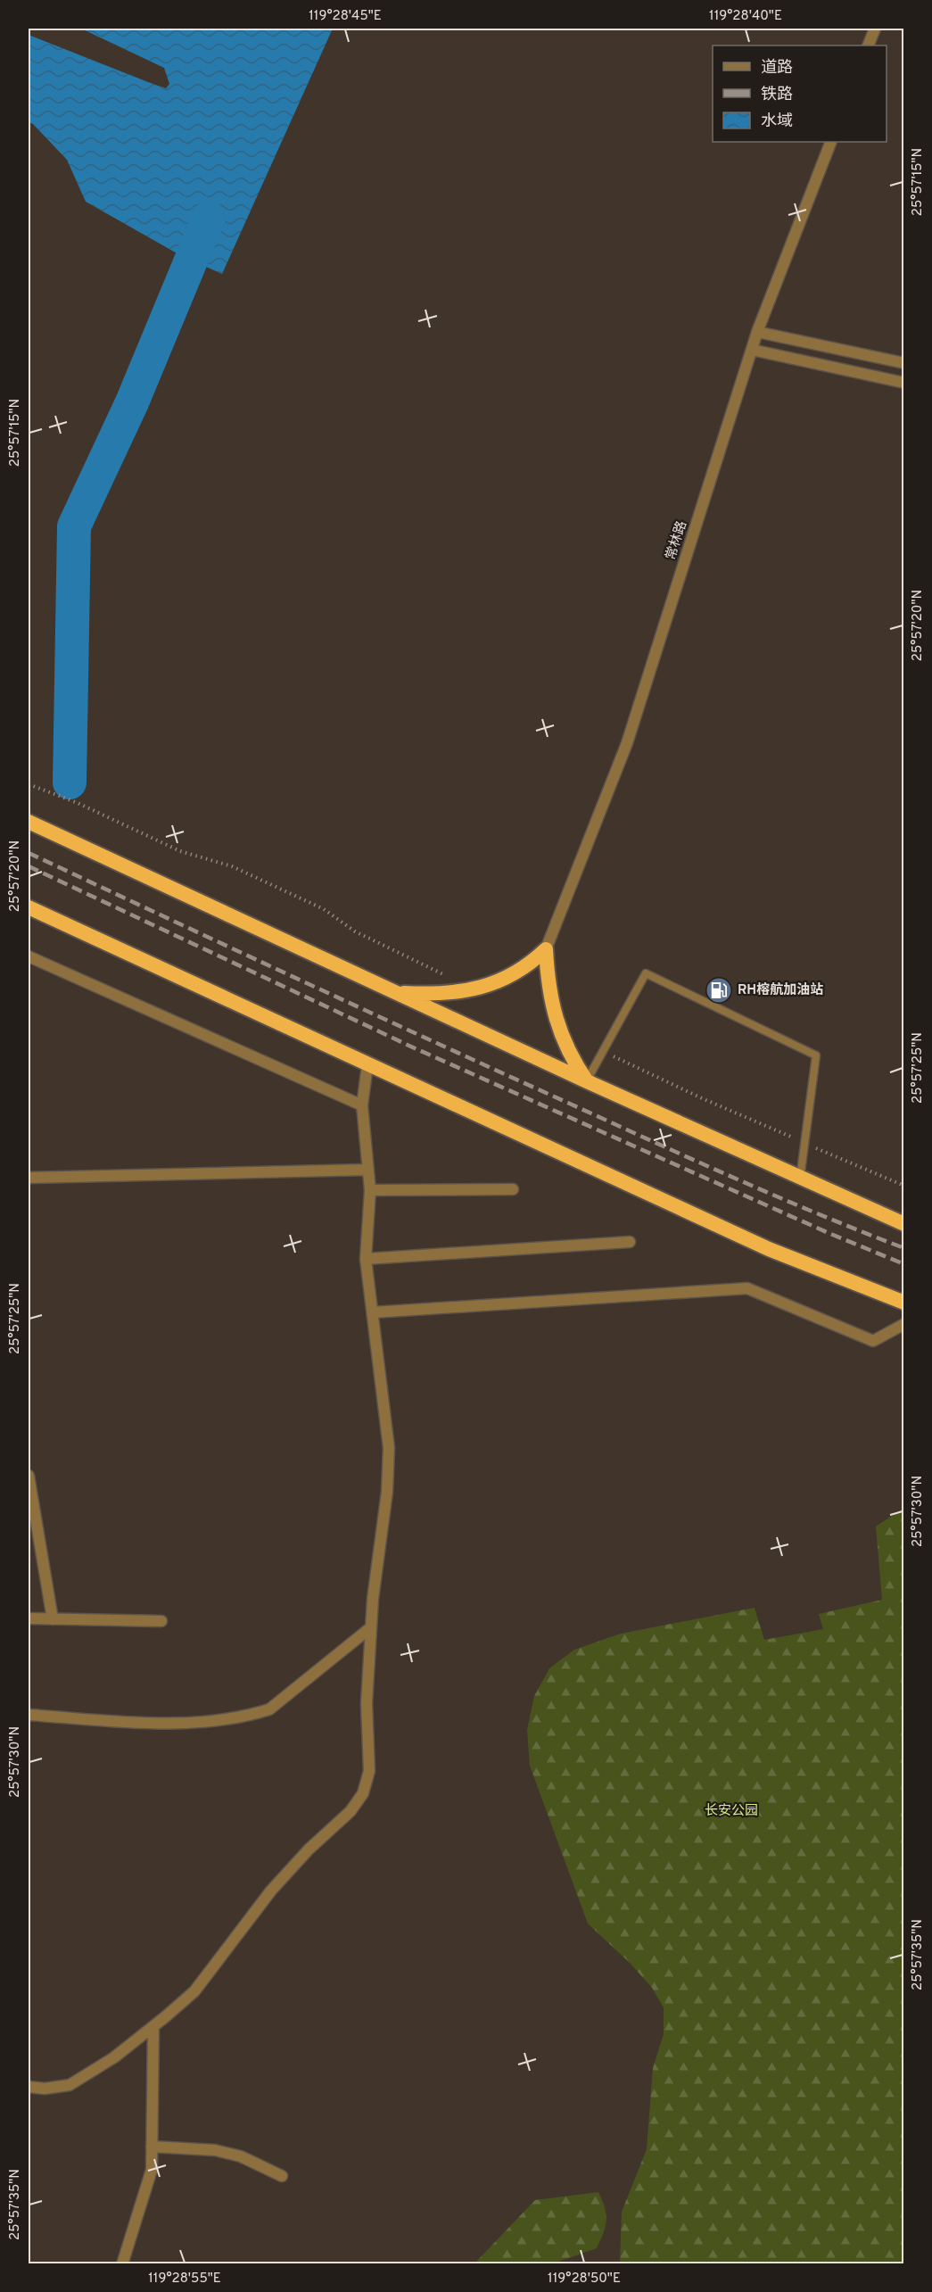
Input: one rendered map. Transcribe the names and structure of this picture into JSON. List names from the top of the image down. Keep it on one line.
{"streets":{"street":["常林路"]},"parks":["长安公园"],"places":{"fuel station":["RH榕航加油站"]},"legend":["道路","铁路","水域"],"coordinates":["119°28'45\"E","119°28'40\"E","25°57'15\"N","25°57'20\"N","25°57'25\"N","25°57'30\"N","25°57'35\"N","119°28'55\"E","119°28'50\"E"]}
